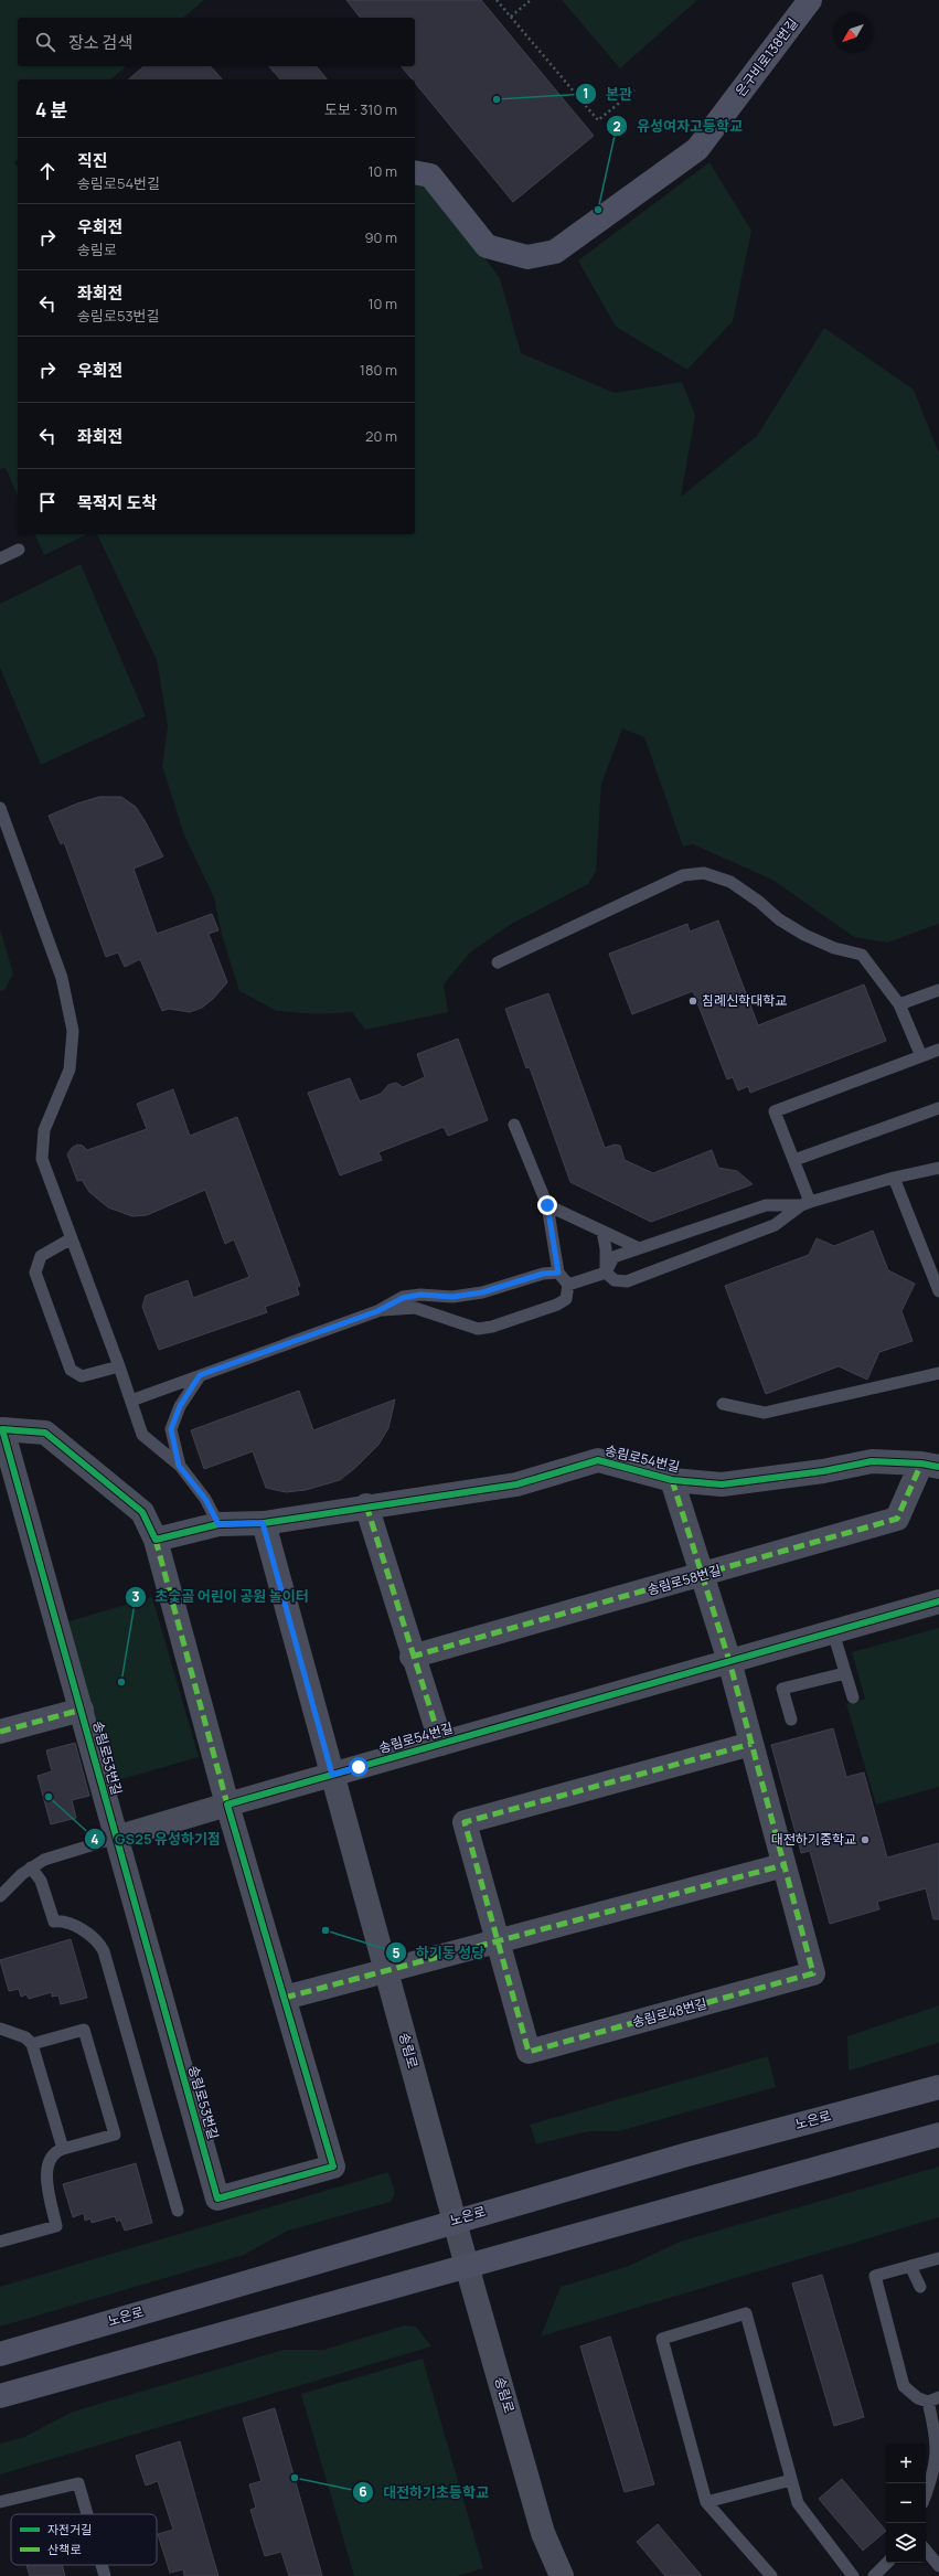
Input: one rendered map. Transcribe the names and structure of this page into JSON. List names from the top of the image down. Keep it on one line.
{"streets":{"street":["은구비로138번길","송림로54번길","송림로58번길","송림로53번길","송림로48번길","송림로","노은로"]},"crossings":[["송림로54번길","송림로58번길"],["송림로54번길","송림로48번길"],["송림로54번길","송림로"],["송림로58번길","송림로48번길"],["송림로","노은로"]],"places":["본관","유성여자고등학교","침례신학대학교","초숯골 어린이 공원 놀이터","GS25 유성하기점","대전하기중학교","하기동 성당","대전하기초등학교"],"legend":["자전거길","산책로"],"north":"bottom left","page":{"search":"장소 검색","heading":["4 분","도보 · 310 m"],"list":[["직진","송림로54번길","10 m"],["우회전","송림로","90 m"],["좌회전","송림로53번길","10 m"],["우회전","180 m"],["좌회전","20 m"],"목적지 도착"],"map_buttons":["+","−"]}}
